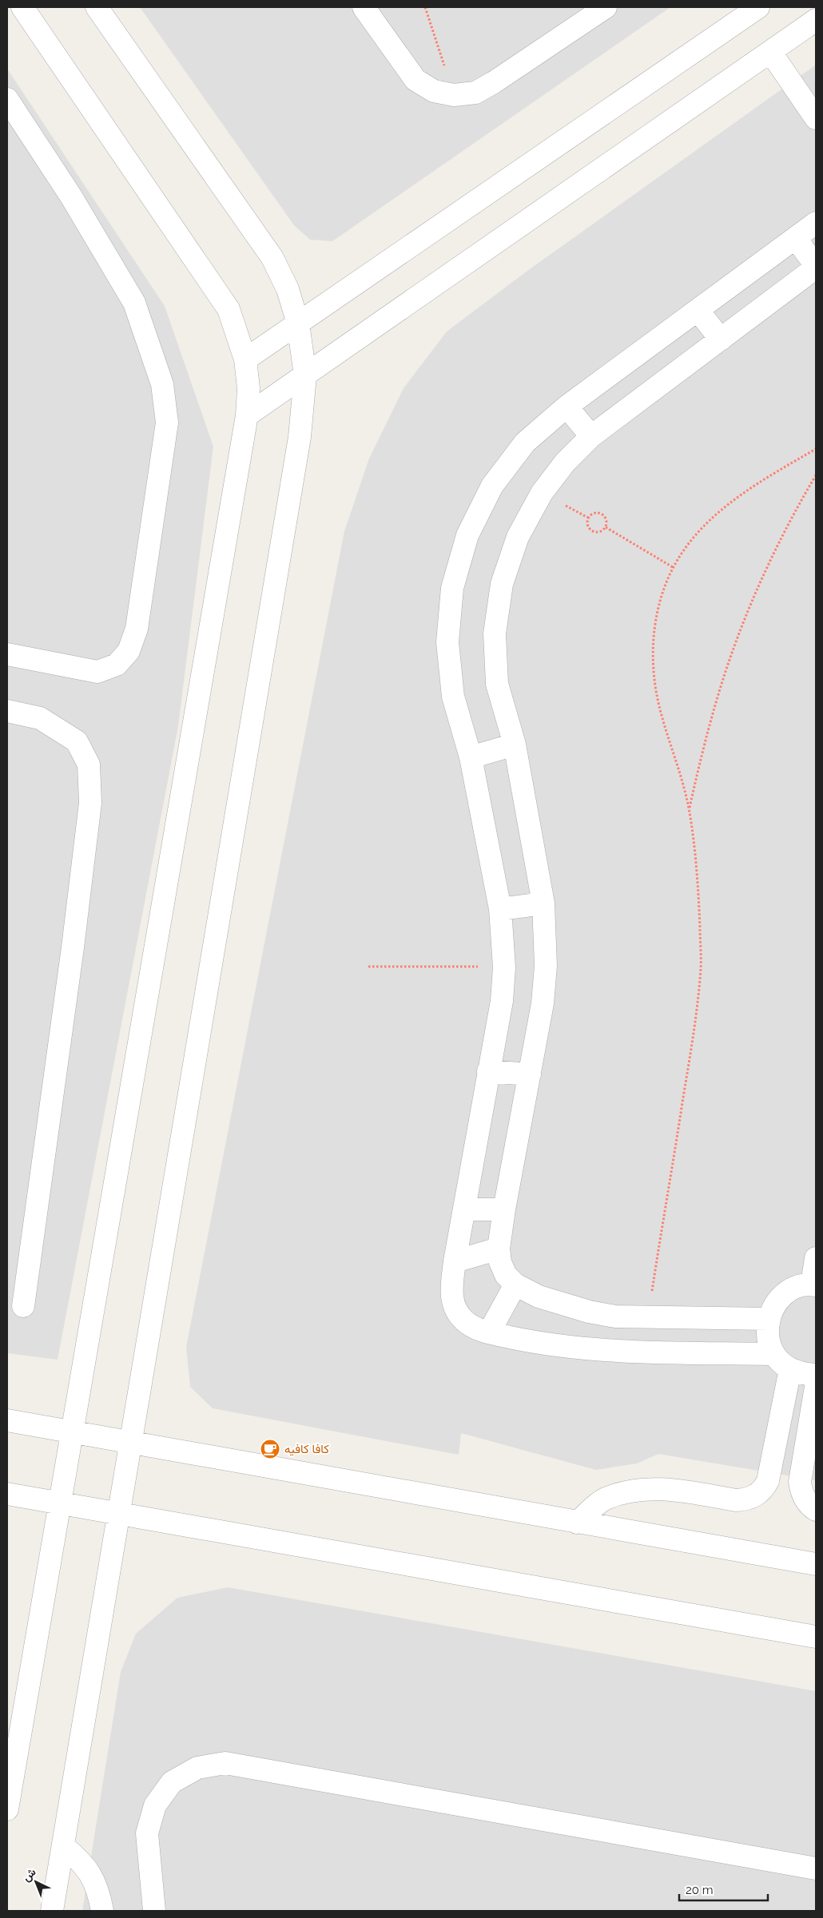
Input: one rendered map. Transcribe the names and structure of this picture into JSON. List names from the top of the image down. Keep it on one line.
{"places":{"cafe":["كافا كافيه"]},"scale_bar":"20 m","north":"top left"}
